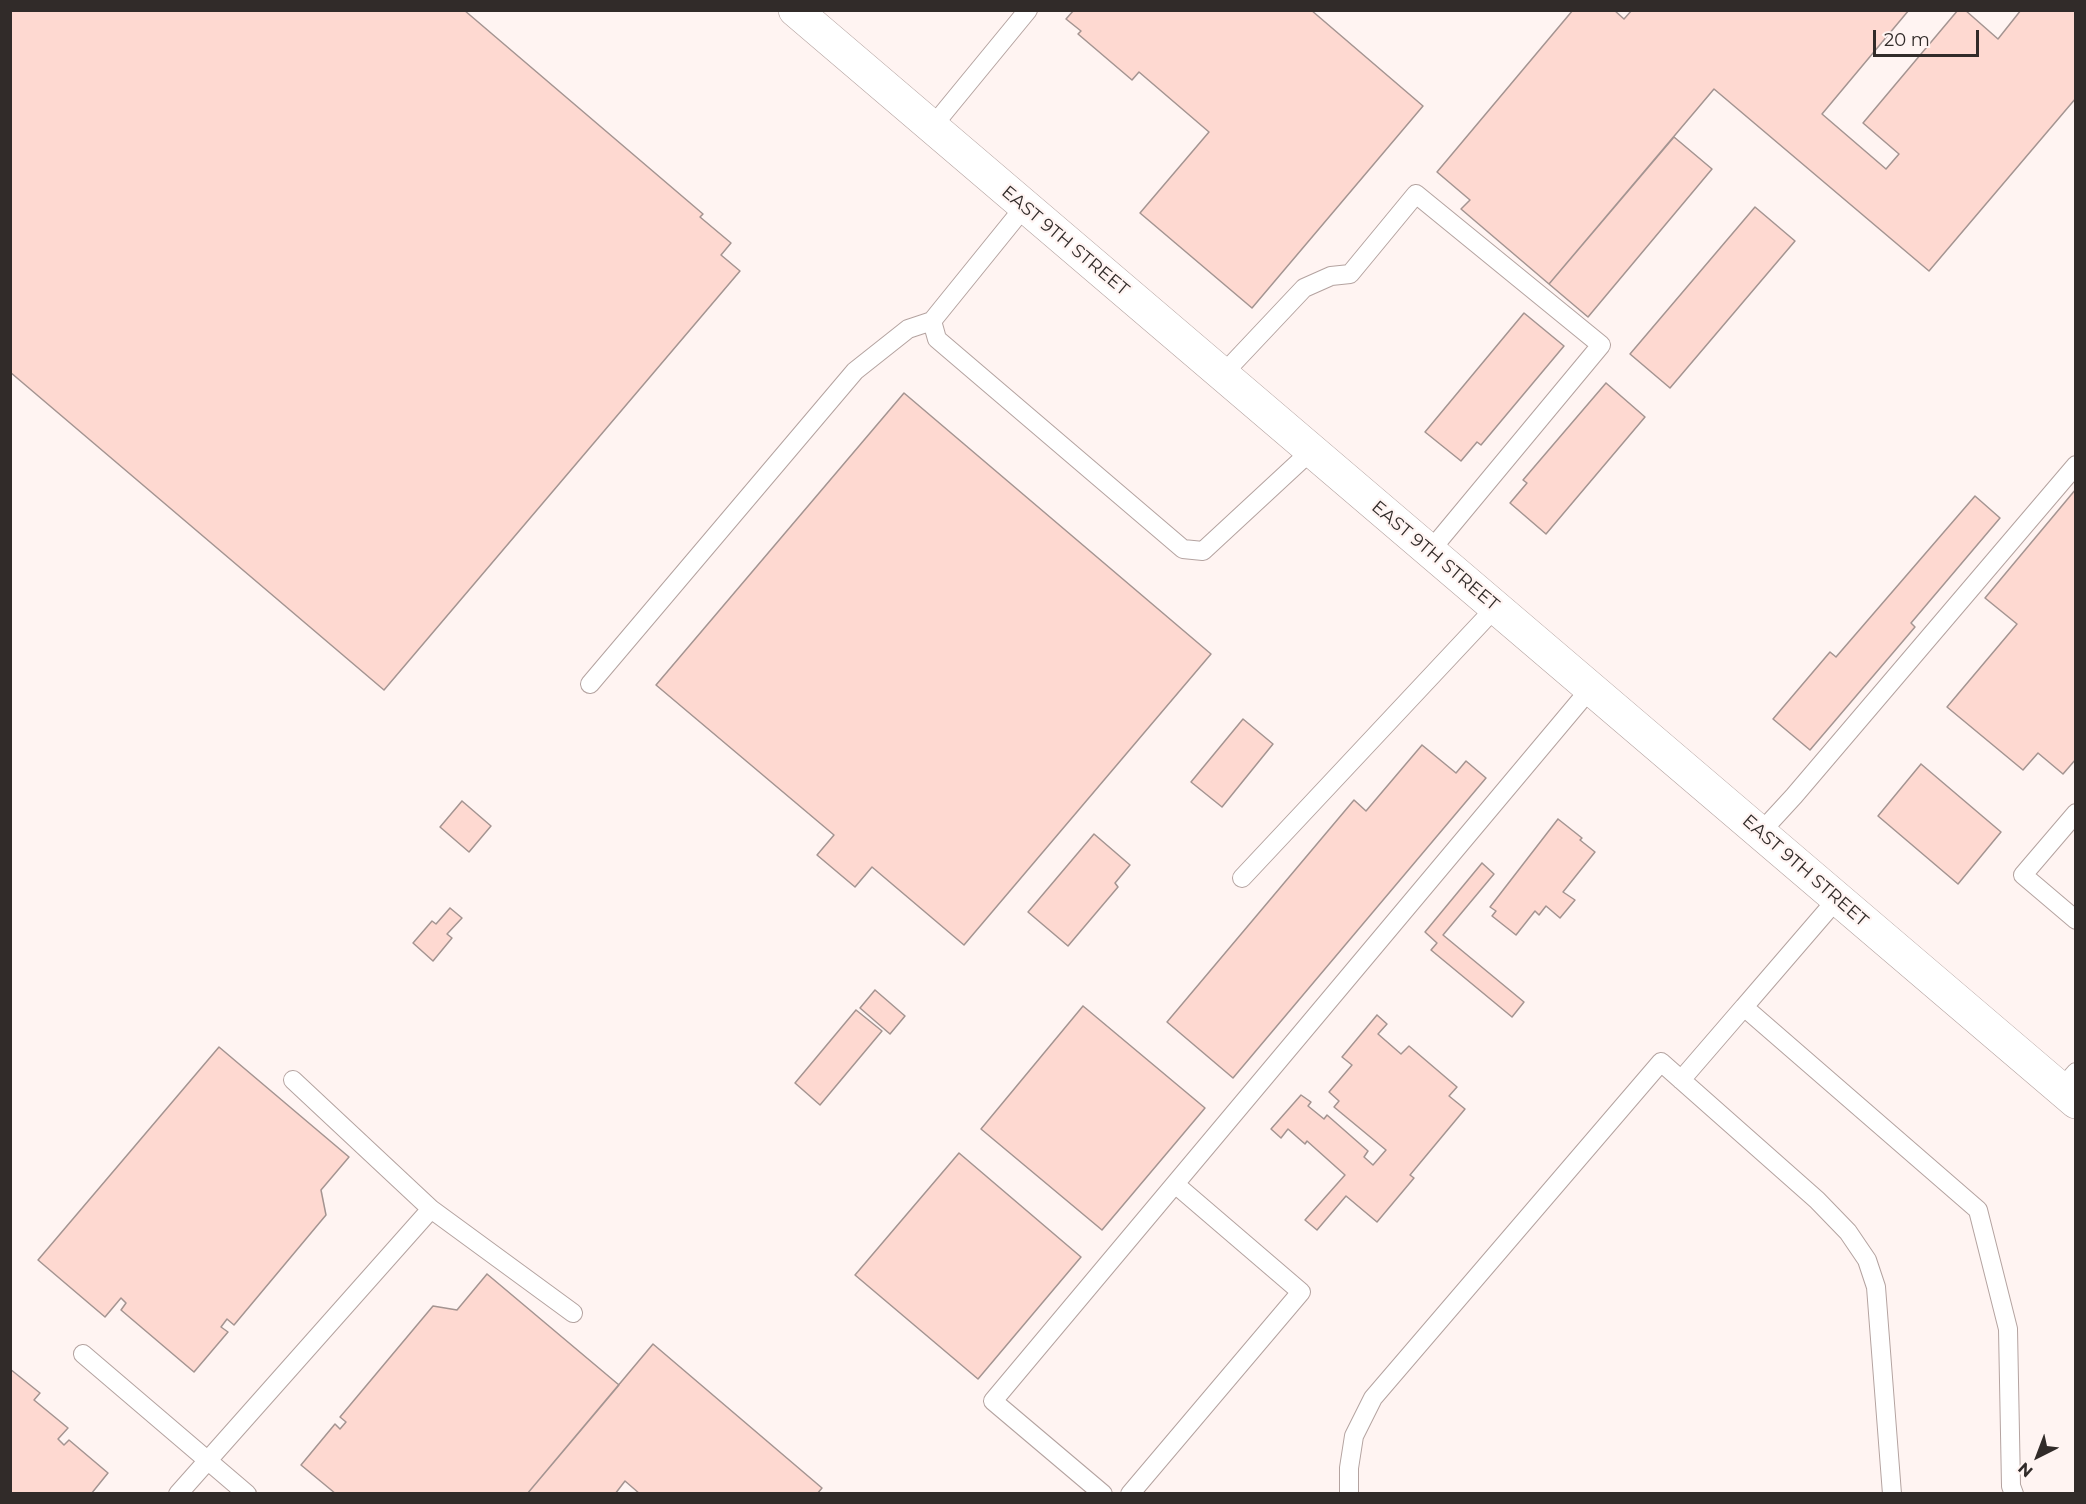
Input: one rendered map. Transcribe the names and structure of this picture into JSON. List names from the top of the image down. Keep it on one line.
{"streets":{"street":["EAST 9TH STREET"]},"scale_bar":"20 m","north":"bottom left"}
